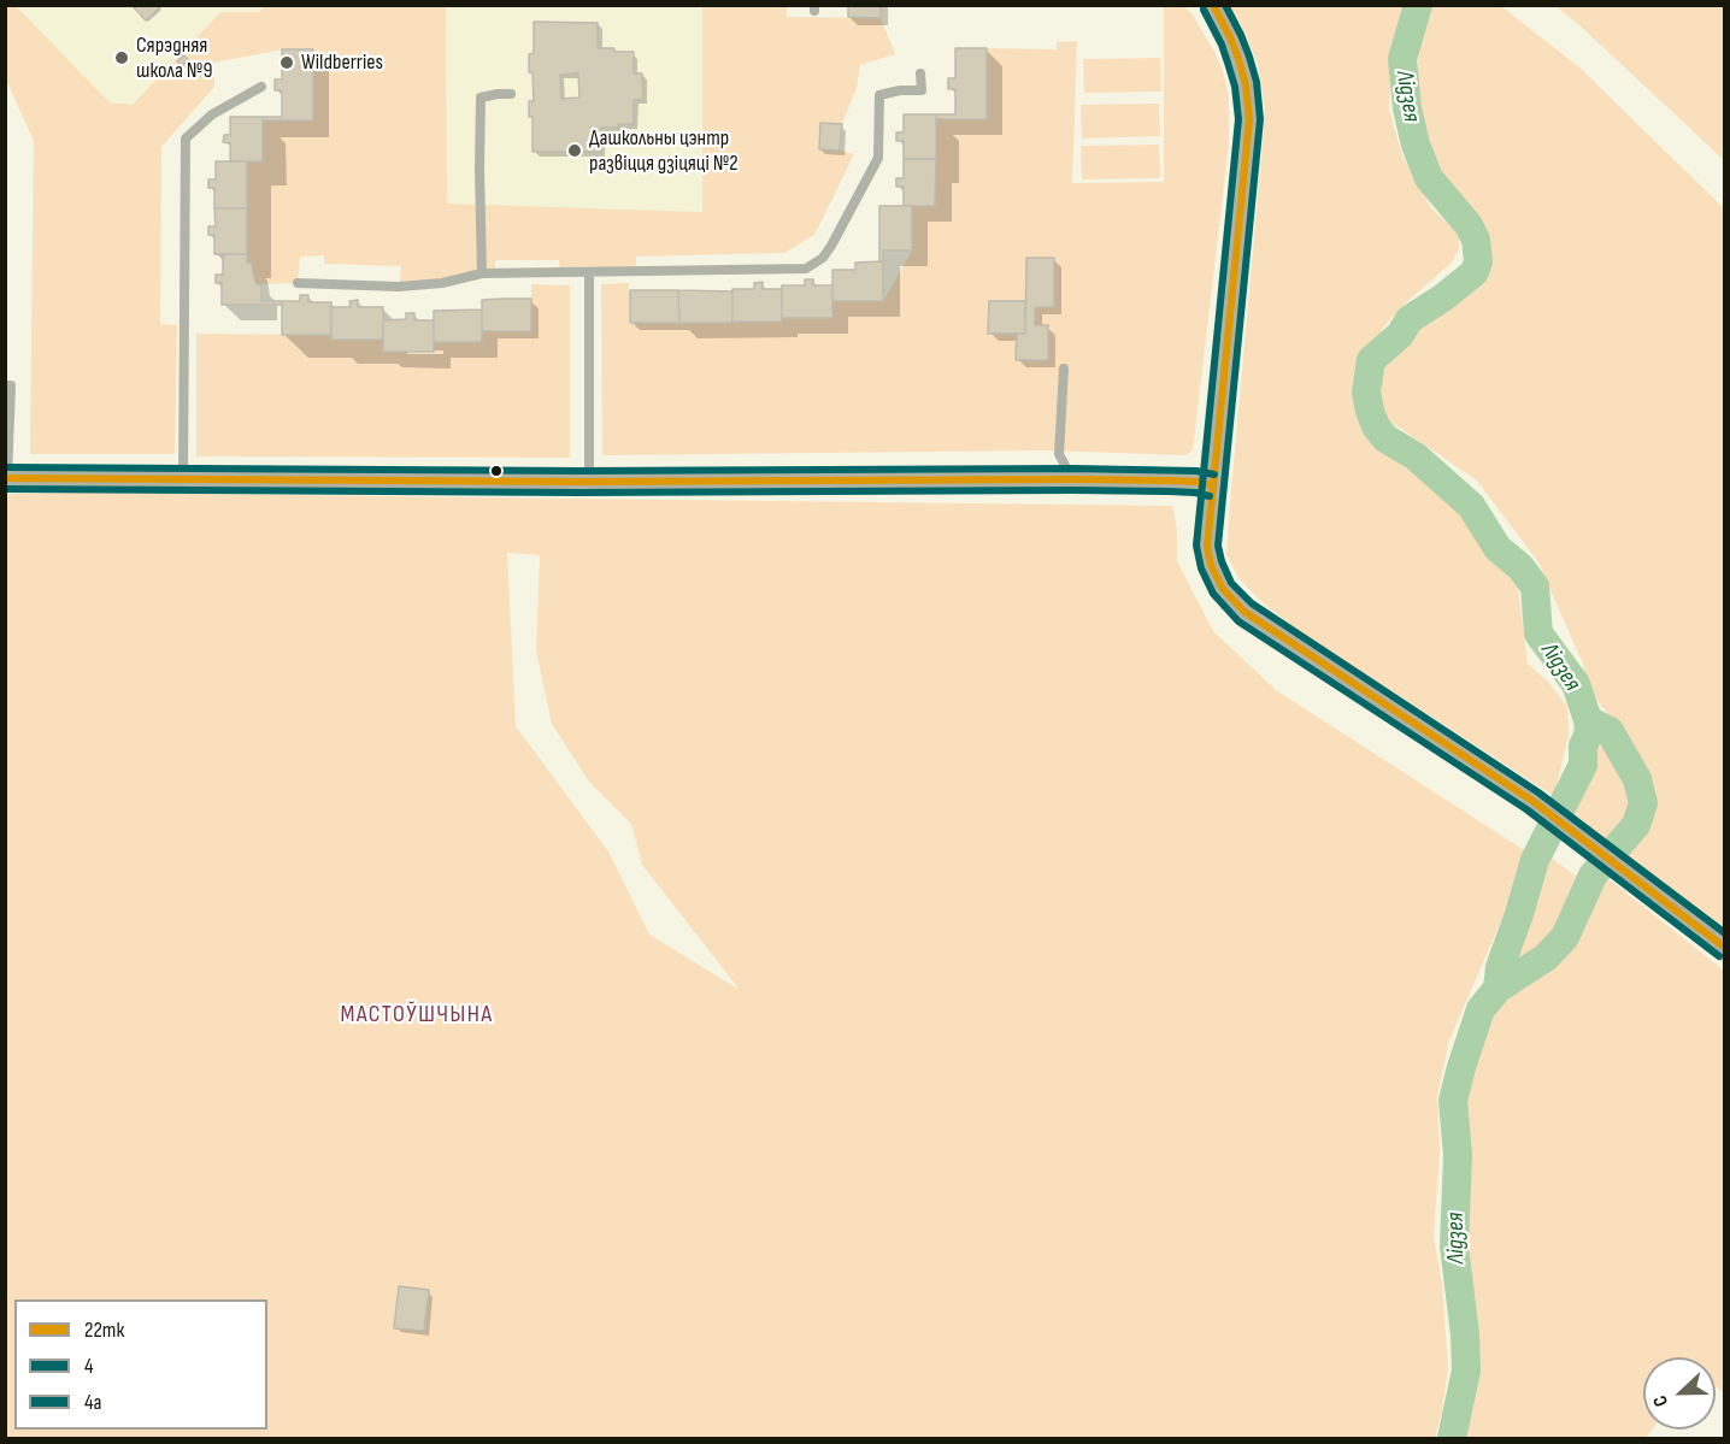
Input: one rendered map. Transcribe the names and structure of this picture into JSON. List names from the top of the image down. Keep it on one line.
{"districts":["МАСТОЎШЧЫНА"],"water":["Лідзея"],"places":["Сярэдняя школа №9","Wildberries","Дашкольны цэнтр развіцця дзіцяці №2"],"lines":["transit line 22тк","transit line 4а","transit line 4"],"legend":["22тк","4","4а"],"north":"left"}
